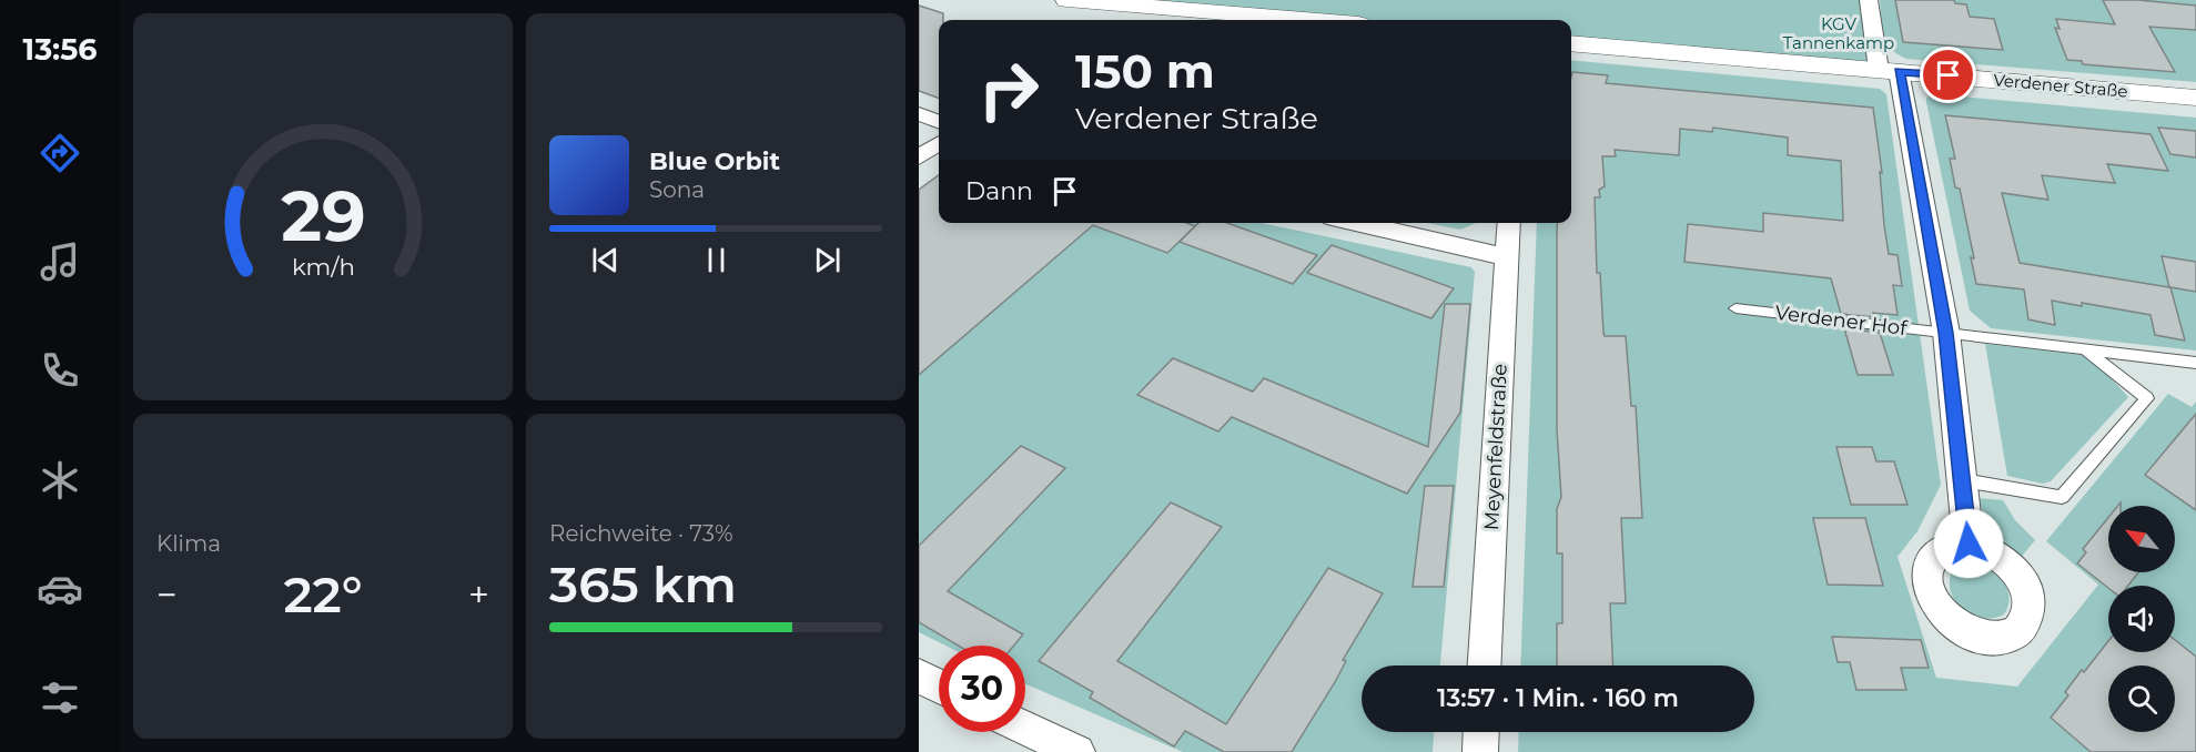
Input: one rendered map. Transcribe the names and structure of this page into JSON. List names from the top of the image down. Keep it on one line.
{"streets":{"street":["Verdener Straße","Meyenfeldstraße"],"lane":["Verdener Hof"]},"parks":["KGV Tannenkamp"],"north":"top left","page":{"tabs":"13:56","turn":["150 m","Verdener Straße"],"song":["Blue Orbit","Sona"],"then":"Dann","tile":["Klima",["Reichweite · 73%","365 km"]],"heat":["−","22°","+"],"limit":"30","trip":"13:57 · 1 Min. · 160 m","gauge":["29","km/h"]}}
